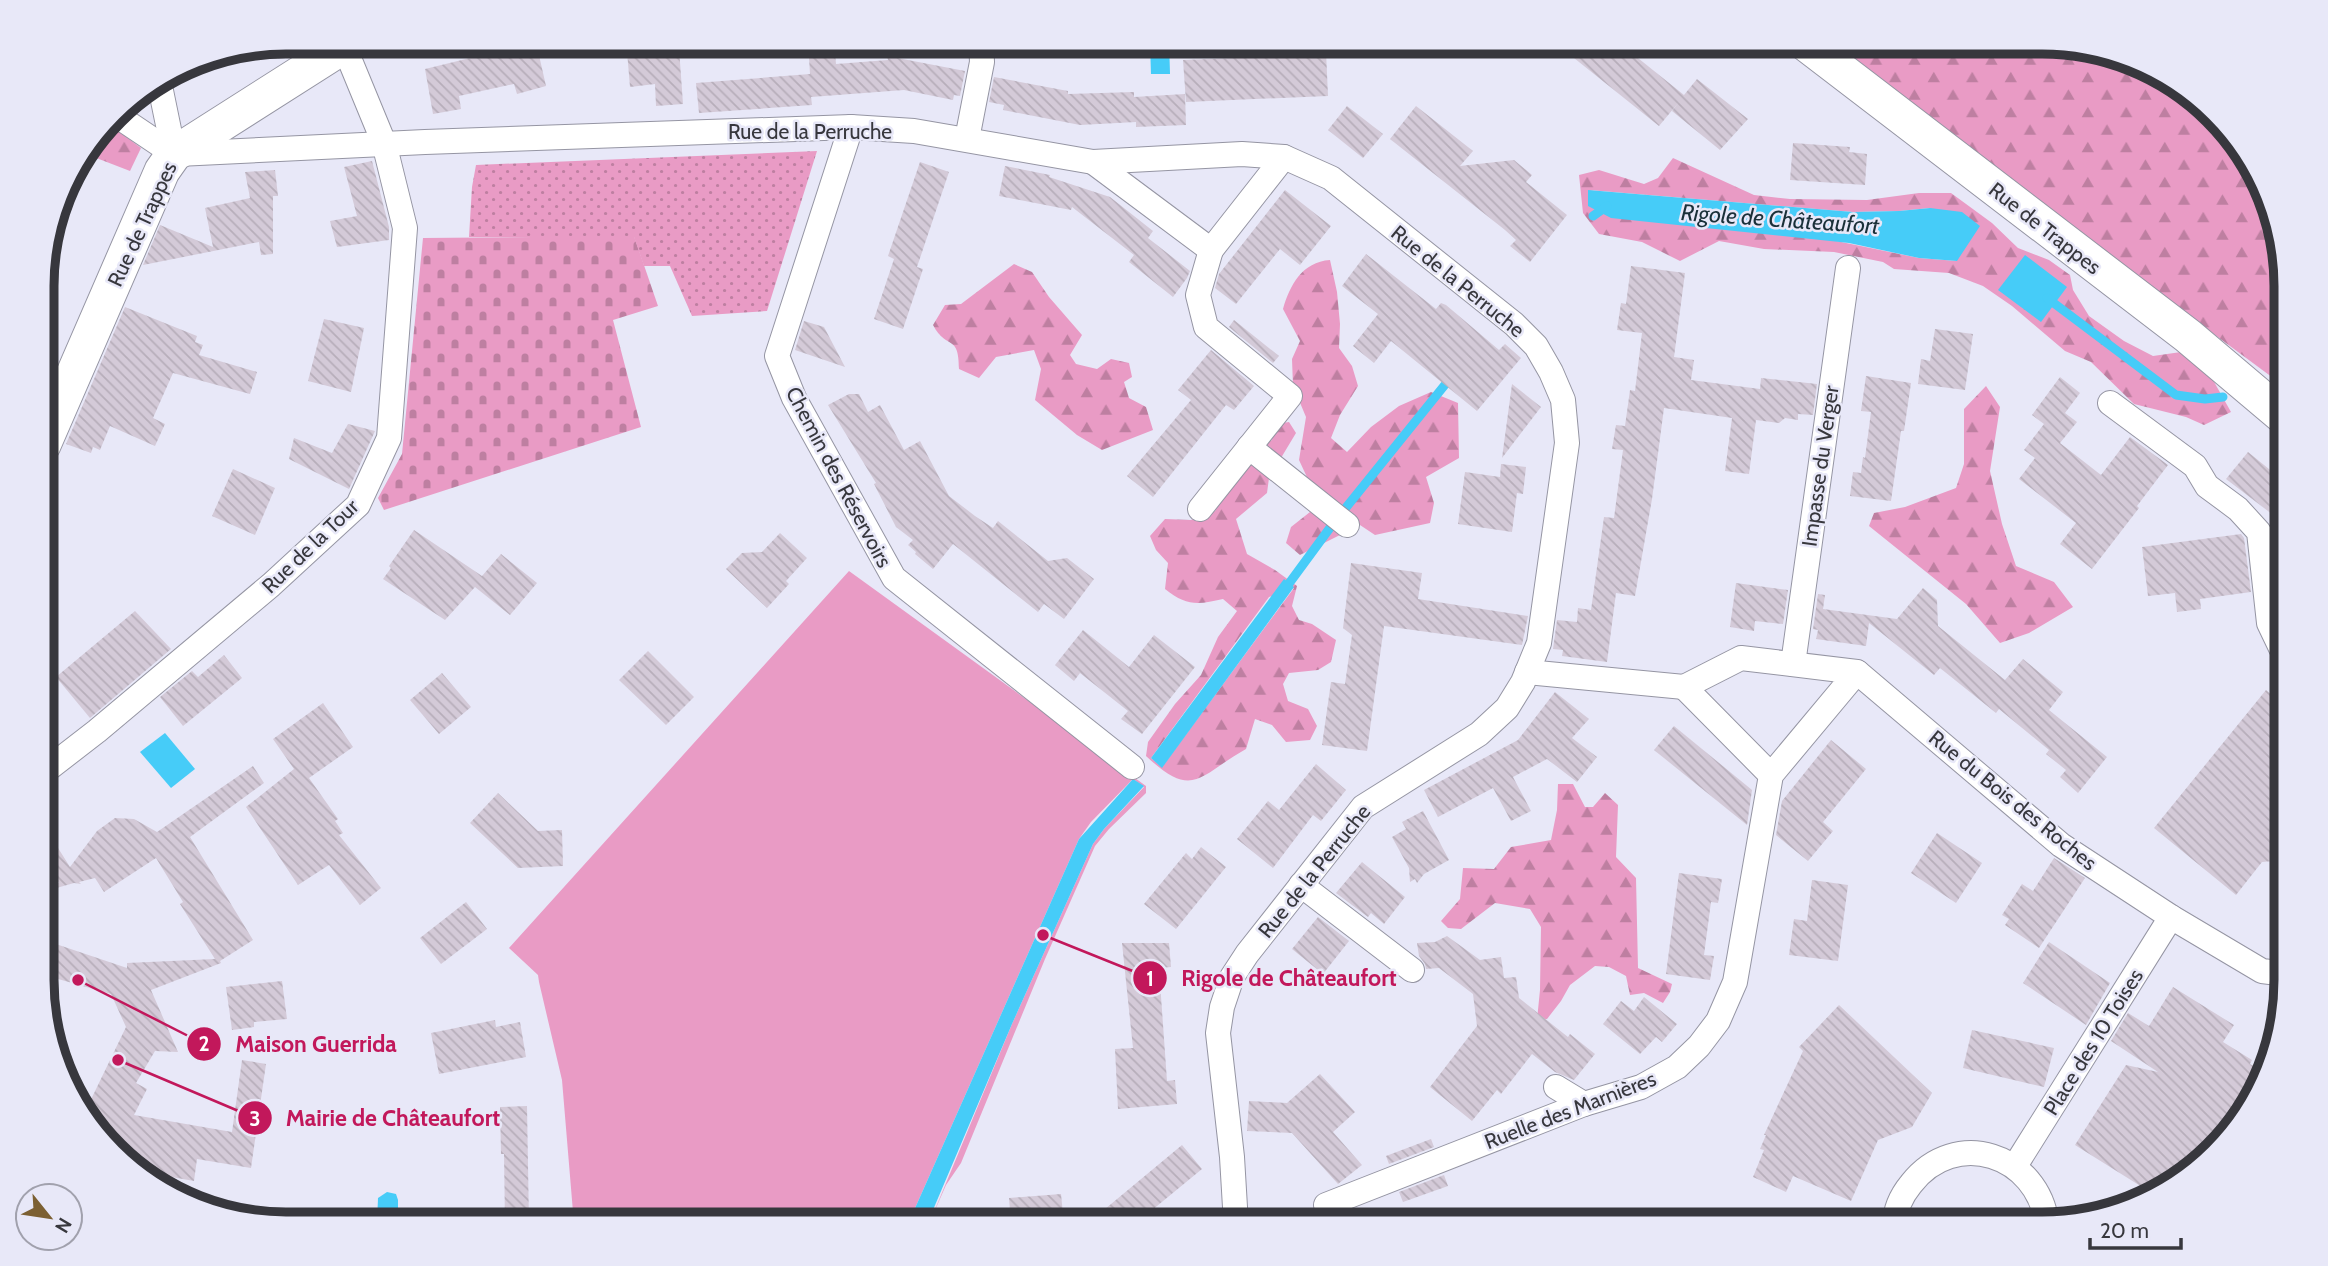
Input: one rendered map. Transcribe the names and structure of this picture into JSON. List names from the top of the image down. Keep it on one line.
{"streets":{"street":["Rue de la Perruche","Rue de Trappes","Impasse du Verger","Chemin des Réservoirs","Rue de la Tour","Rue du Bois des Roches","Place des 10 Toises","Ruelle des Marnières"]},"crossings":[["Rue de la Perruche","Chemin des Réservoirs"],["Rue de la Perruche","Rue de la Tour"],["Rue du Bois des Roches","Place des 10 Toises"]],"water":["Rigole de Châteaufort"],"places":["Rigole de Châteaufort","Maison Guerrida","Mairie de Châteaufort"],"scale_bar":"20 m","north":"bottom right"}
